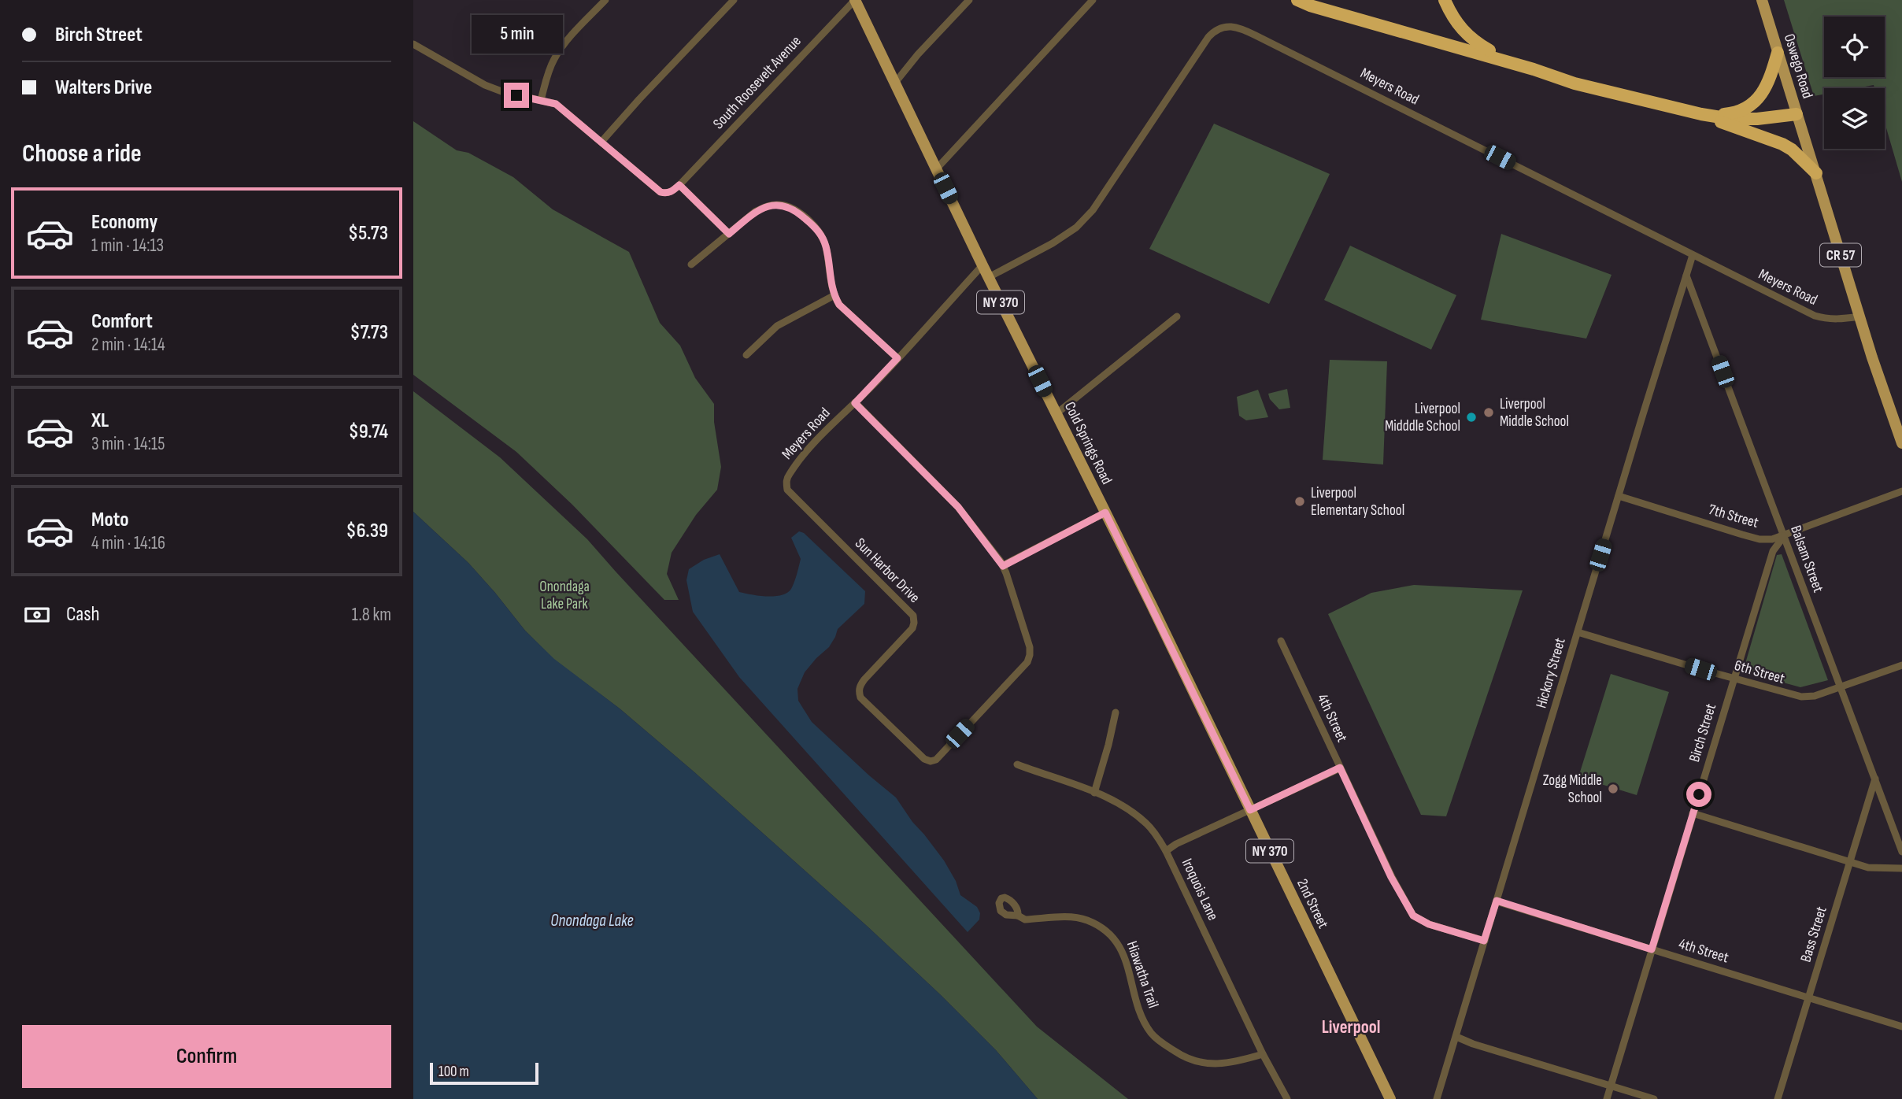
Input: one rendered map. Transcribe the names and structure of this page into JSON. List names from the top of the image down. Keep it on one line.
{"streets":{"main road":["Oswego Road","CR 57","NY 370","Cold Springs Road","2nd Street"],"street":["South Roosevelt Avenue","Meyers Road","7th Street","Balsam Street","Sun Harbor Drive","6th Street","Hickory Street","4th Street","Birch Street","Iroquois Lane","Bass Street","Hiawatha Trail"]},"crossings":[["Oswego Road","CR 57"],["South Roosevelt Avenue","Cold Springs Road"],["Meyers Road","CR 57"],["Meyers Road","Cold Springs Road"],["Meyers Road","Sun Harbor Drive"],["Meyers Road","Hickory Street"],["Cold Springs Road","2nd Street"],["7th Street","Balsam Street"],["7th Street","Hickory Street"],["7th Street","Birch Street"],["Balsam Street","6th Street"],["Balsam Street","Hickory Street"],["Balsam Street","Birch Street"],["Balsam Street","Bass Street"],["6th Street","Hickory Street"],["6th Street","Birch Street"],["Hickory Street","4th Street"],["4th Street","Birch Street"],["4th Street","Bass Street"],["Iroquois Lane","Hiawatha Trail"]],"districts":["Liverpool"],"water":["Onondaga Lake"],"parks":["Onondaga Lake Park"],"places":["Liverpool Middle School","Liverpool Midddle School","Liverpool Elementary School","Zogg Middle School"],"scale_bar":"100 m","page":{"banner":["Birch Street","Walters Drive"],"bubble":"5 min","heading":"Choose a ride","list":[{"name":"Economy","note":"1 min · 14:13","value":"$5.73"},{"name":"Comfort","note":"2 min · 14:14","value":"$7.73"},{"name":"XL","note":"3 min · 14:15","value":"$9.74"},{"name":"Moto","note":"4 min · 14:16","value":"$6.39"}],"pay":["Cash","1.8 km"],"buttons":"Confirm","scale":"100 m"}}
